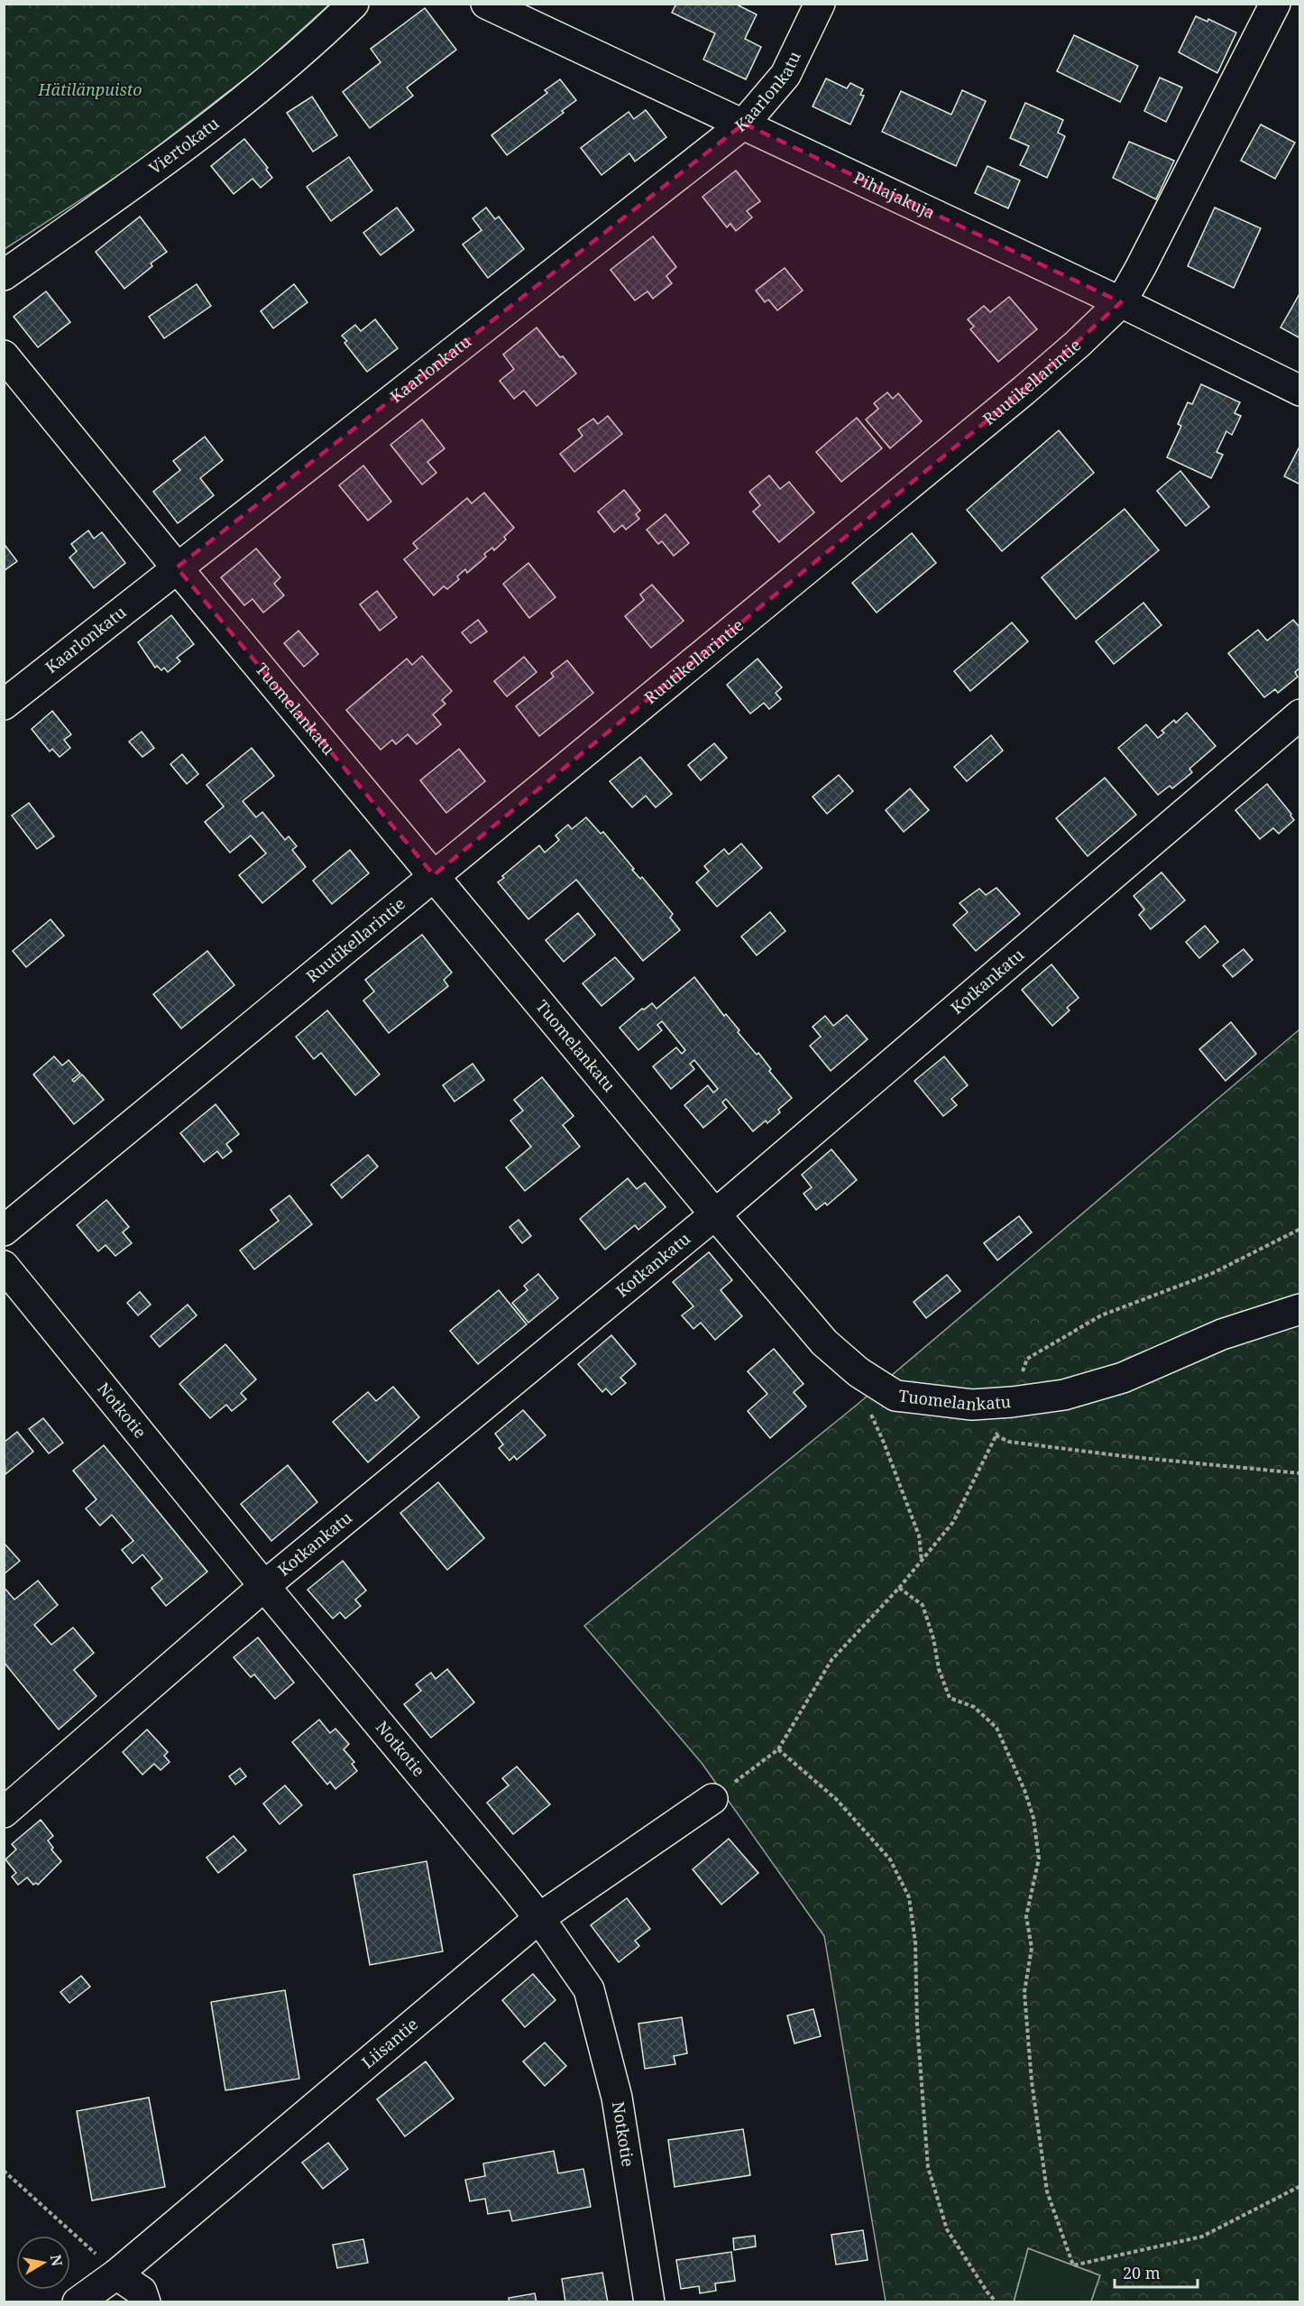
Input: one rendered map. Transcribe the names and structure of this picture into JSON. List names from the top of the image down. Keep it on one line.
{"streets":{"street":["Kaarlonkatu","Viertokatu","Pihlajakuja","Ruutikellarintie","Tuomelankatu","Kotkankatu","Notkotie","Liisantie"]},"crossings":[["Kaarlonkatu","Pihlajakuja"],["Kaarlonkatu","Tuomelankatu"],["Pihlajakuja","Ruutikellarintie"],["Ruutikellarintie","Tuomelankatu"],["Tuomelankatu","Kotkankatu"],["Kotkankatu","Notkotie"],["Notkotie","Liisantie"]],"parks":["Hätilänpuisto"],"scale_bar":"20 m","north":"right"}
